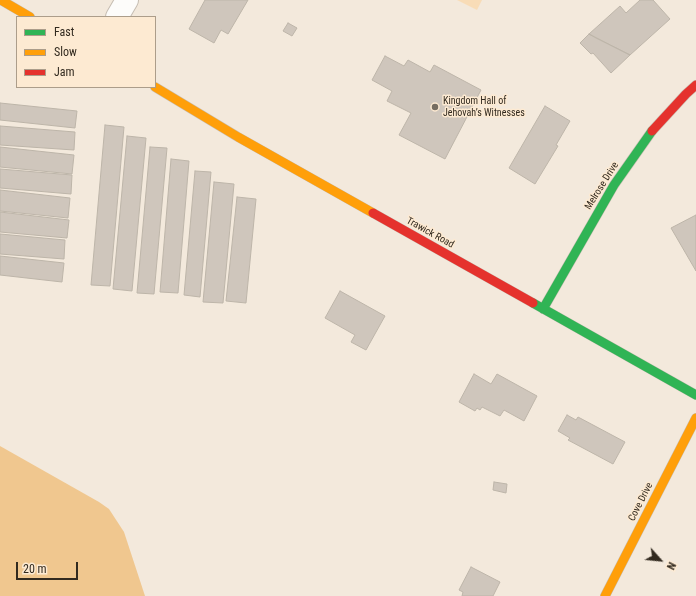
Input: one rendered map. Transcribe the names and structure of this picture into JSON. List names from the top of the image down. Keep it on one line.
{"streets":{"street":["Melrose Drive","Trawick Road","Cove Drive"]},"crossings":[["Melrose Drive","Trawick Road"]],"places":["Kingdom Hall of Jehovah’s Witnesses"],"legend":["Fast","Slow","Jam"],"scale_bar":"20 m","north":"bottom right"}
